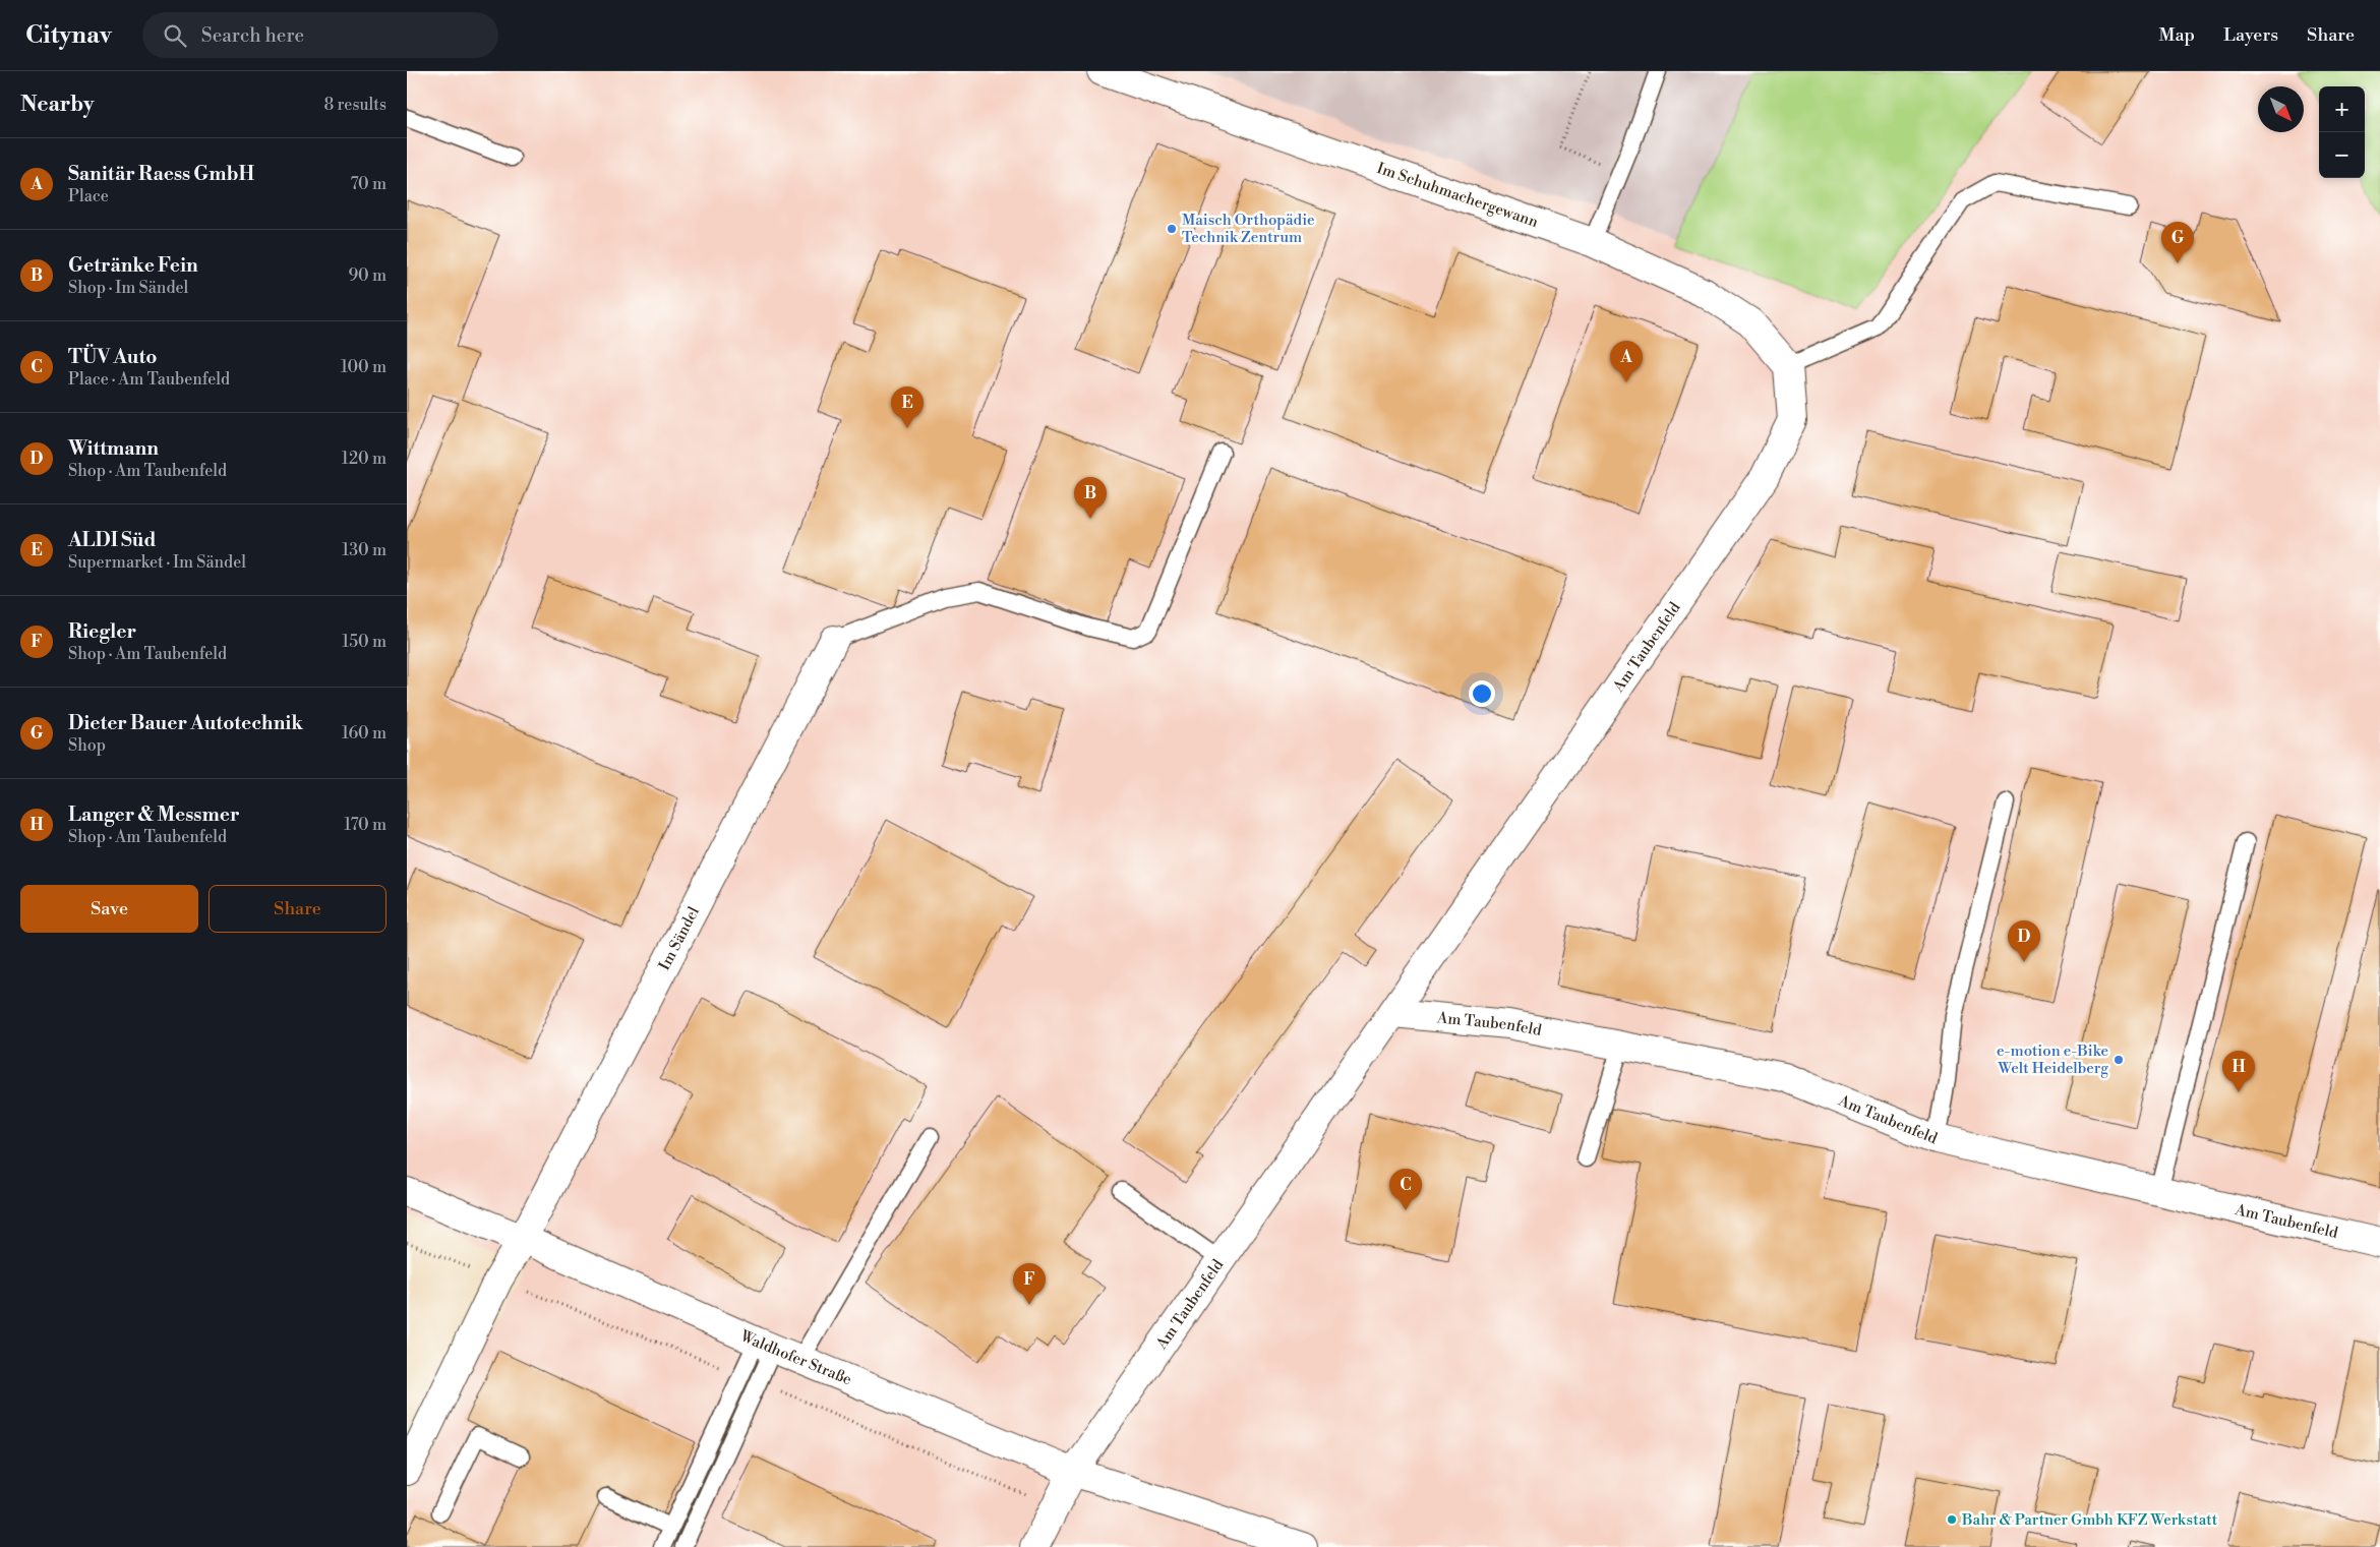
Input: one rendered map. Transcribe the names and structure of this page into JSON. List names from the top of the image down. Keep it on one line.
{"streets":{"street":["Im Schuhmachergewann","Am Taubenfeld","Im Sändel","Waldhofer Straße"]},"crossings":[["Im Schuhmachergewann","Am Taubenfeld"],["Am Taubenfeld","Waldhofer Straße"],["Im Sändel","Waldhofer Straße"]],"places":["Maisch Orthopädie Technik Zentrum","e-motion e-Bike Welt Heidelberg","Bahr & Partner Gmbh KFZ Werkstatt"],"north":"bottom right","page":{"header":"Citynav","search":"Search here","nav":["Map","Layers","Share"],"heading":["Nearby","8 results"],"map_buttons":["+","−"],"list":[{"mark":"A","name":"Sanitär Raess GmbH","note":"Place","value":"70 m"},{"mark":"B","name":"Getränke Fein","note":"Shop · Im Sändel","value":"90 m"},{"mark":"C","name":"TÜV Auto","note":"Place · Am Taubenfeld","value":"100 m"},{"mark":"D","name":"Wittmann","note":"Shop · Am Taubenfeld","value":"120 m"},{"mark":"E","name":"ALDI Süd","note":"Supermarket · Im Sändel","value":"130 m"},{"mark":"F","name":"Riegler","note":"Shop · Am Taubenfeld","value":"150 m"},{"mark":"G","name":"Dieter Bauer Autotechnik","note":"Shop","value":"160 m"},{"mark":"H","name":"Langer & Messmer","note":"Shop · Am Taubenfeld","value":"170 m"}],"pins":["G","A","E","B","D","H","C","F"],"buttons":["Save","Share"]}}
